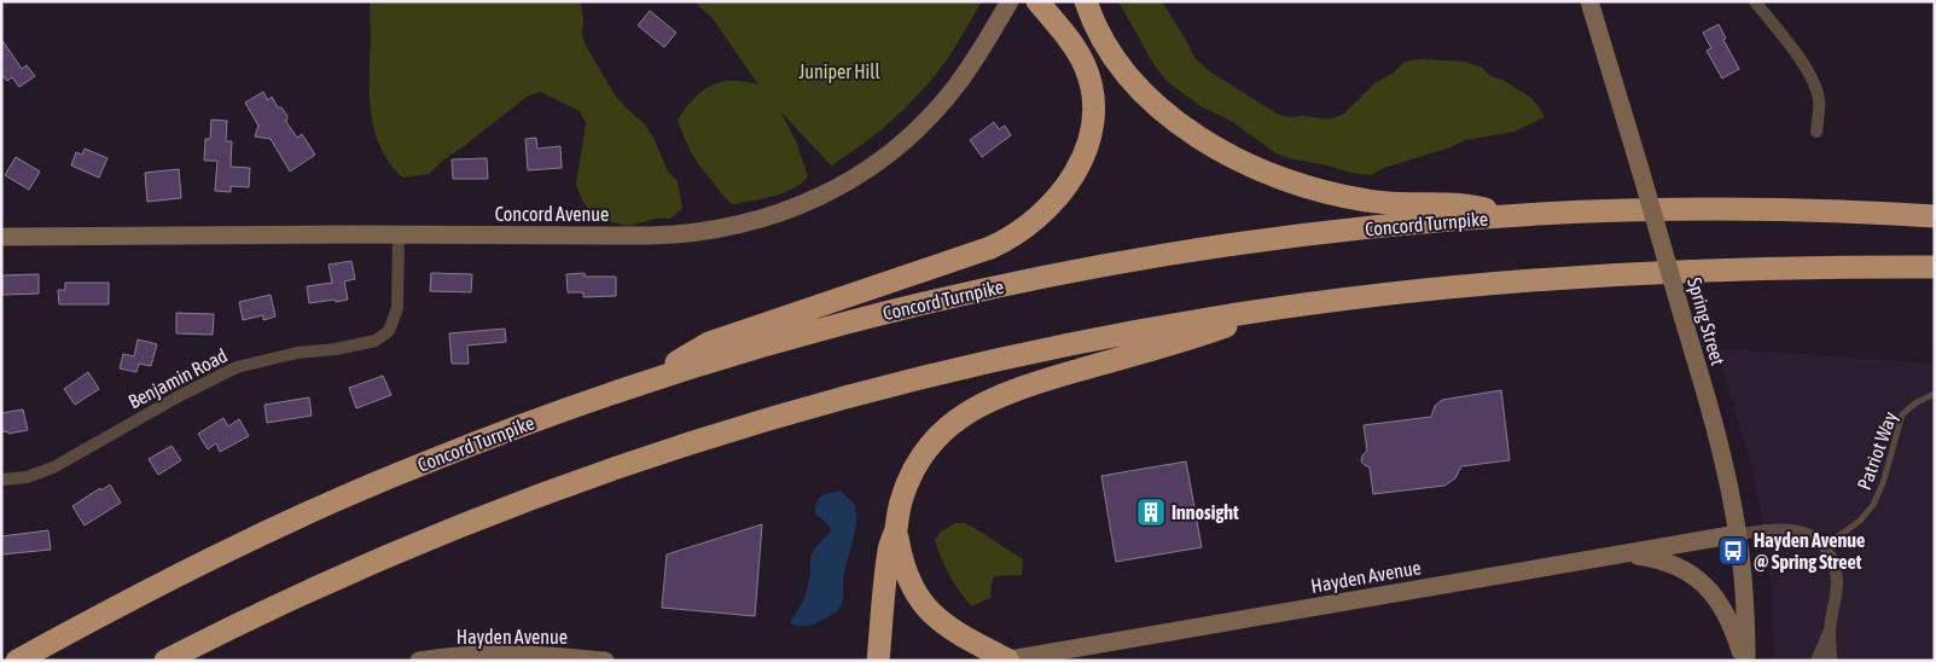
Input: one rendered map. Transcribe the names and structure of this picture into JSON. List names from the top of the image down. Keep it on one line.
{"streets":{"highway":["Concord Turnpike"],"main road":["Concord Avenue","Spring Street","Hayden Avenue"],"street":["Benjamin Road"],"lane":["Patriot Way"]},"crossings":[["Concord Avenue","Benjamin Road"],["Spring Street","Hayden Avenue"]],"parks":["Juniper Hill"],"places":{"building":["Innosight"],"bus stop":["Hayden Avenue @ Spring Street"]}}
